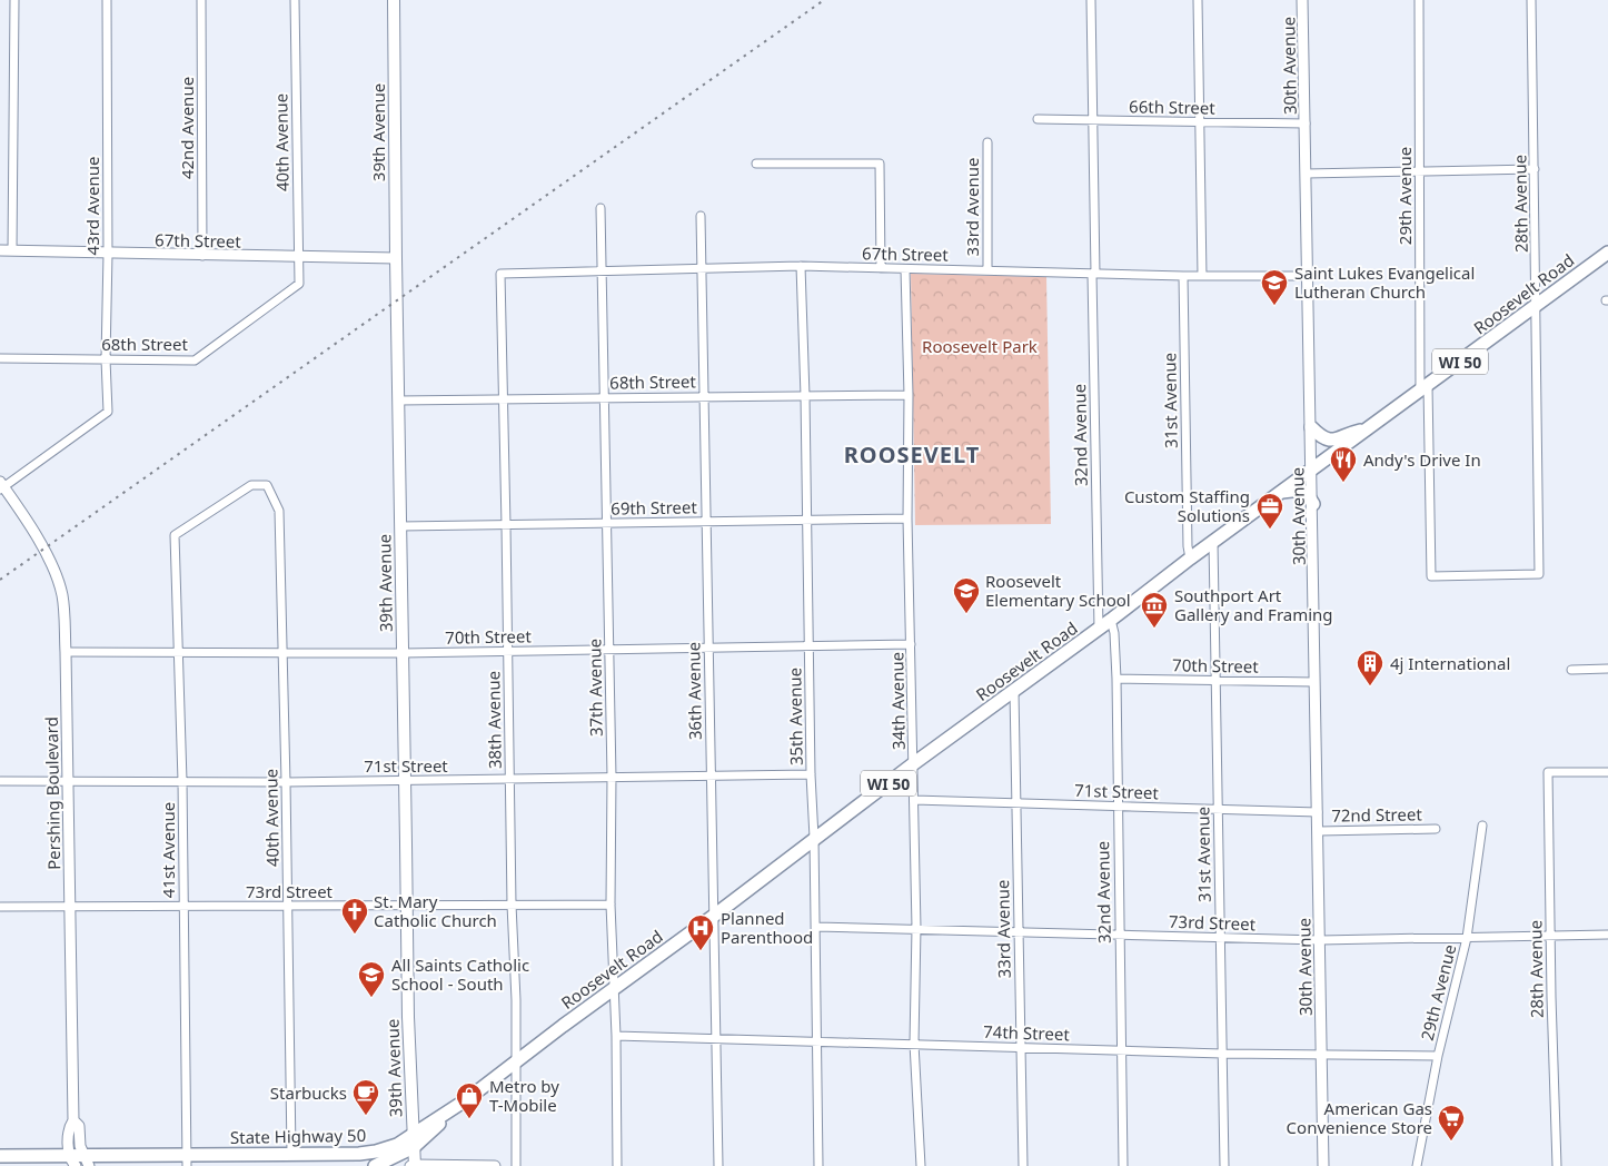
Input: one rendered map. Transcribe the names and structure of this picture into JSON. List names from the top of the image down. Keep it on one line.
{"streets":{"main road":["39th Avenue","Roosevelt Road","WI 50","State Highway 50"],"street":["30th Avenue","66th Street","42nd Avenue","40th Avenue","29th Avenue","28th Avenue","43rd Avenue","33rd Avenue","67th Street","68th Street","31st Avenue","32nd Avenue","69th Street","70th Street","37th Avenue","36th Avenue","34th Avenue","35th Avenue","38th Avenue","71st Street","Pershing Boulevard","72nd Street","41st Avenue","73rd Street","74th Street"]},"crossings":[["30th Avenue","66th Street"],["30th Avenue","67th Street"],["30th Avenue","Roosevelt Road"],["30th Avenue","70th Street"],["30th Avenue","71st Street"],["30th Avenue","72nd Street"],["30th Avenue","73rd Street"],["30th Avenue","74th Street"],["66th Street","32nd Avenue"],["42nd Avenue","67th Street"],["39th Avenue","67th Street"],["39th Avenue","68th Street"],["39th Avenue","69th Street"],["39th Avenue","70th Street"],["39th Avenue","71st Street"],["39th Avenue","73rd Street"],["39th Avenue","State Highway 50"],["40th Avenue","67th Street"],["40th Avenue","68th Street"],["40th Avenue","70th Street"],["40th Avenue","71st Street"],["40th Avenue","41st Avenue"],["40th Avenue","73rd Street"],["40th Avenue","State Highway 50"],["29th Avenue","28th Avenue"],["29th Avenue","Roosevelt Road"],["29th Avenue","73rd Street"],["29th Avenue","74th Street"],["28th Avenue","Roosevelt Road"],["28th Avenue","73rd Street"],["43rd Avenue","67th Street"],["43rd Avenue","68th Street"],["43rd Avenue","Pershing Boulevard"],["33rd Avenue","67th Street"],["33rd Avenue","Roosevelt Road"],["33rd Avenue","71st Street"],["33rd Avenue","73rd Street"],["33rd Avenue","74th Street"],["67th Street","31st Avenue"],["67th Street","32nd Avenue"],["67th Street","37th Avenue"],["67th Street","36th Avenue"],["67th Street","34th Avenue"],["67th Street","35th Avenue"],["67th Street","38th Avenue"],["Roosevelt Road","31st Avenue"],["Roosevelt Road","32nd Avenue"],["Roosevelt Road","37th Avenue"],["Roosevelt Road","36th Avenue"],["Roosevelt Road","34th Avenue"],["Roosevelt Road","35th Avenue"],["Roosevelt Road","38th Avenue"],["Roosevelt Road","State Highway 50"],["68th Street","37th Avenue"],["68th Street","36th Avenue"],["68th Street","34th Avenue"],["68th Street","35th Avenue"],["68th Street","38th Avenue"],["31st Avenue","70th Street"],["31st Avenue","71st Street"],["31st Avenue","73rd Street"],["31st Avenue","74th Street"],["32nd Avenue","70th Street"],["32nd Avenue","71st Street"],["32nd Avenue","73rd Street"],["32nd Avenue","74th Street"],["69th Street","37th Avenue"],["69th Street","36th Avenue"],["69th Street","34th Avenue"],["69th Street","35th Avenue"],["69th Street","38th Avenue"],["70th Street","37th Avenue"],["70th Street","36th Avenue"],["70th Street","34th Avenue"],["70th Street","35th Avenue"],["70th Street","38th Avenue"],["70th Street","Pershing Boulevard"],["70th Street","41st Avenue"],["37th Avenue","71st Street"],["37th Avenue","73rd Street"],["37th Avenue","74th Street"],["36th Avenue","71st Street"],["36th Avenue","74th Street"],["34th Avenue","71st Street"],["34th Avenue","73rd Street"],["34th Avenue","74th Street"],["35th Avenue","71st Street"],["35th Avenue","73rd Street"],["35th Avenue","74th Street"],["38th Avenue","71st Street"],["38th Avenue","73rd Street"],["71st Street","Pershing Boulevard"],["71st Street","41st Avenue"],["Pershing Boulevard","73rd Street"],["Pershing Boulevard","State Highway 50"],["41st Avenue","73rd Street"],["41st Avenue","State Highway 50"]],"districts":["ROOSEVELT"],"parks":["Roosevelt Park"],"places":{"school or university":["Saint Lukes Evangelical Lutheran Church","Roosevelt Elementary School","All Saints Catholic School - South"],"restaurant":["Andy's Drive In"],"office":["Custom Staffing Solutions"],"museum":["Southport Art Gallery and Framing"],"building":["4j International"],"church":["St. Mary Catholic Church"],"hospital":["Planned Parenthood"],"cafe":["Starbucks"],"shop":["Metro by T-Mobile"],"supermarket":["American Gas Convenience Store"]}}
